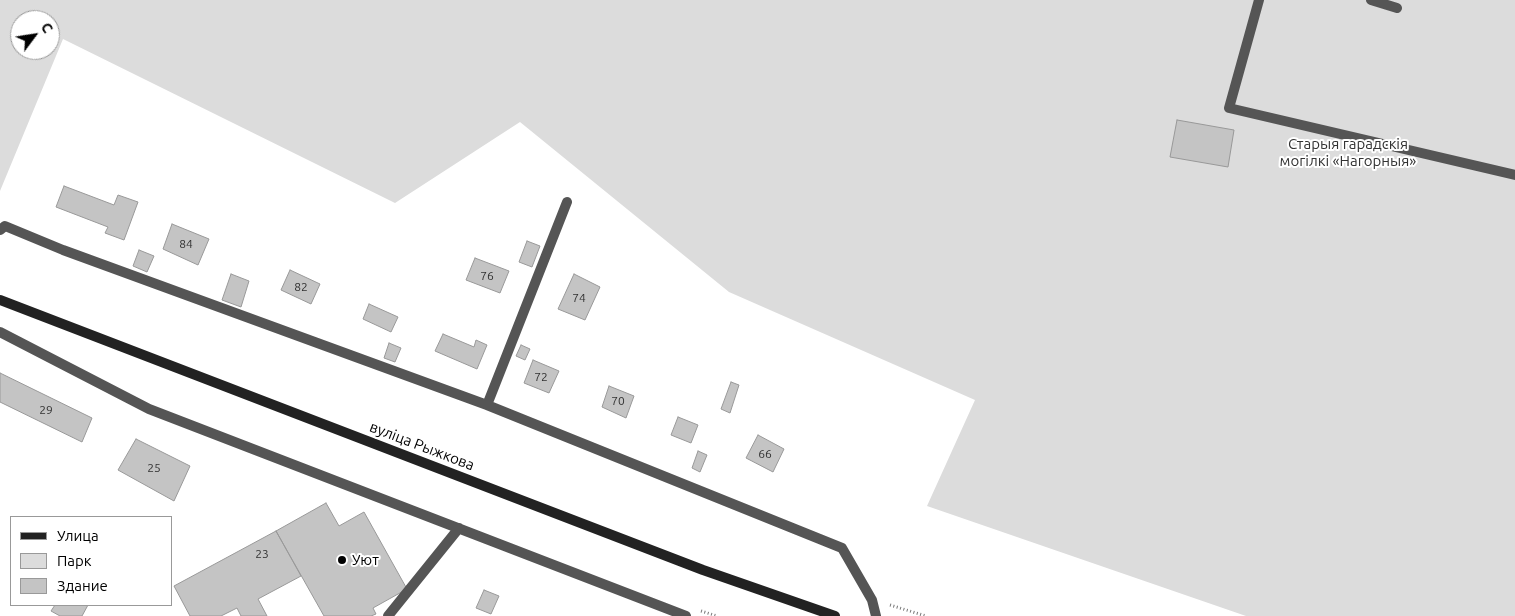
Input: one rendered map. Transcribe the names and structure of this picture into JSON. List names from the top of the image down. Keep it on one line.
{"streets":{"main road":["вуліца Рыжкова"]},"parks":["Старыя гарадскія могілкі «Нагорныя»"],"places":["Уют"],"house_numbers":["84","76","82","74","72","70","29","66","25","23"],"legend":["Улица","Парк","Здание"],"north":"top right"}
